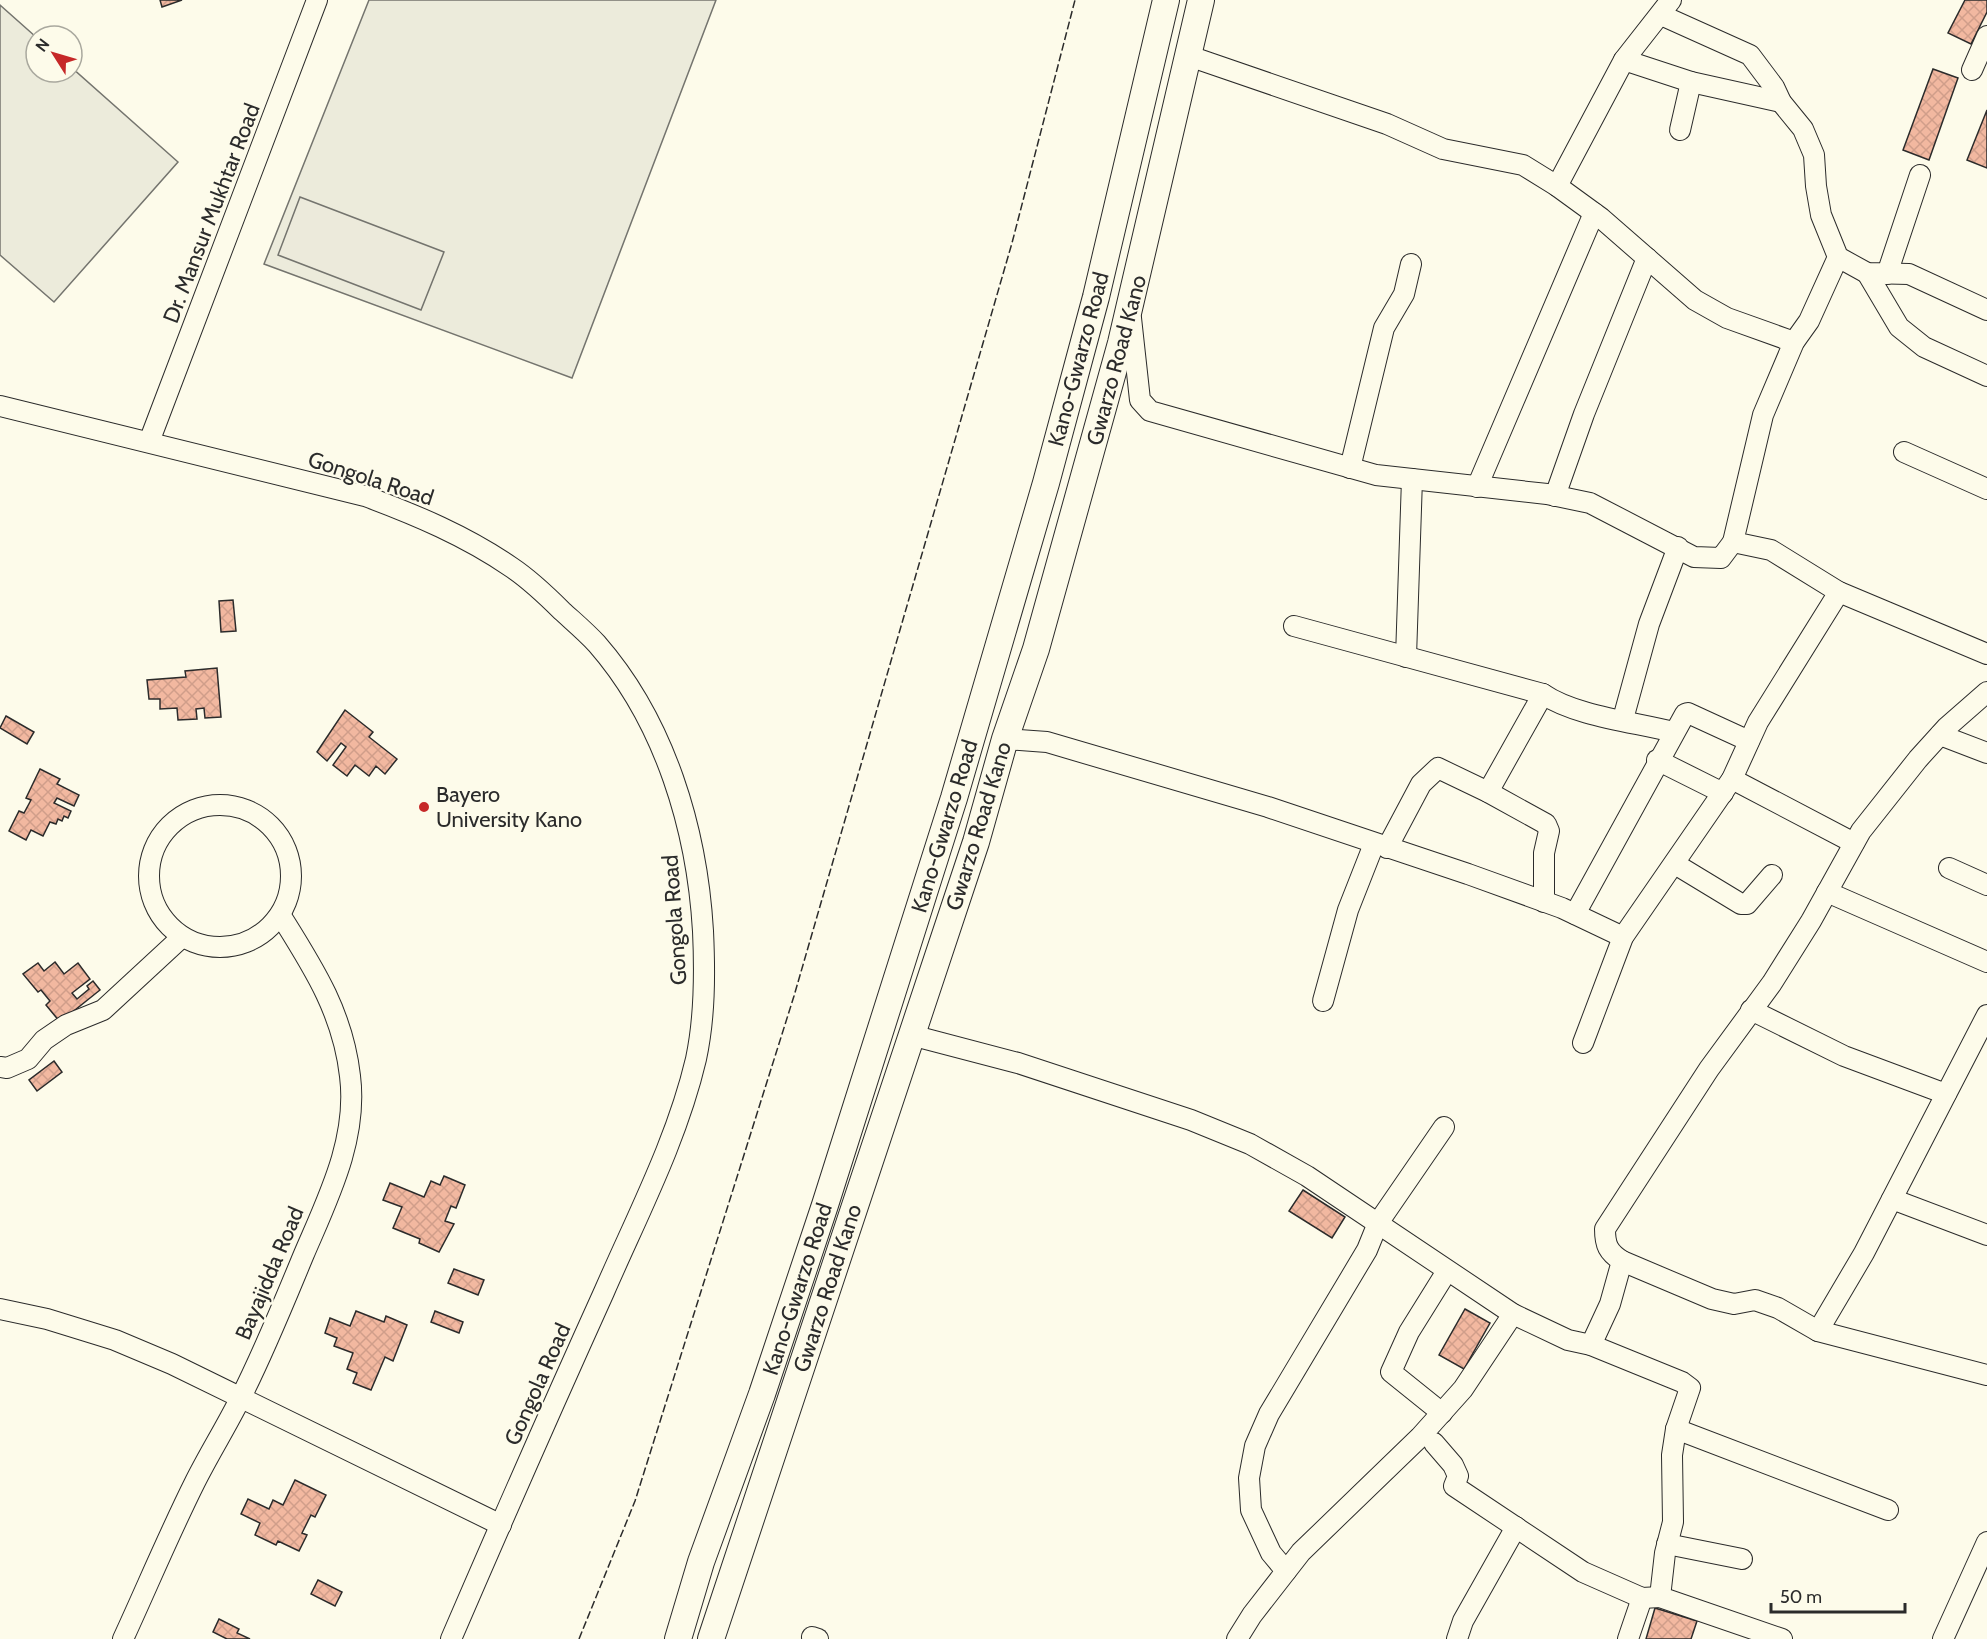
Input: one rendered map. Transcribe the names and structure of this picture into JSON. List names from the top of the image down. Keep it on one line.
{"streets":{"main road":["Kano-Gwarzo Road","Gwarzo Road Kano"],"street":["Dr. Mansur Mukhtar Road","Gongola Road","Bayajidda Road"]},"crossings":[["Dr. Mansur Mukhtar Road","Gongola Road"]],"places":["Bayero University Kano"],"scale_bar":"50 m","north":"top left"}
